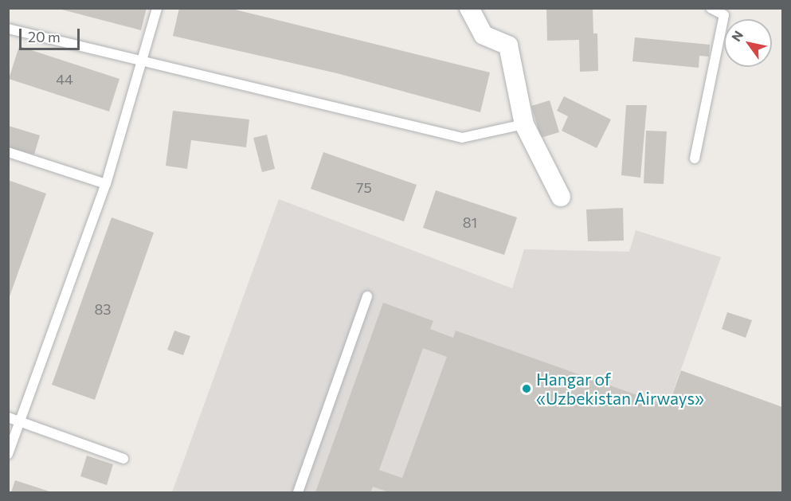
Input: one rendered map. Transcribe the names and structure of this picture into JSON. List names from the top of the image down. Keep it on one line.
{"places":["Hangar of «Uzbekistan Airways»"],"house_numbers":["44","75","81","83"],"scale_bar":"20 m","north":"top left"}
